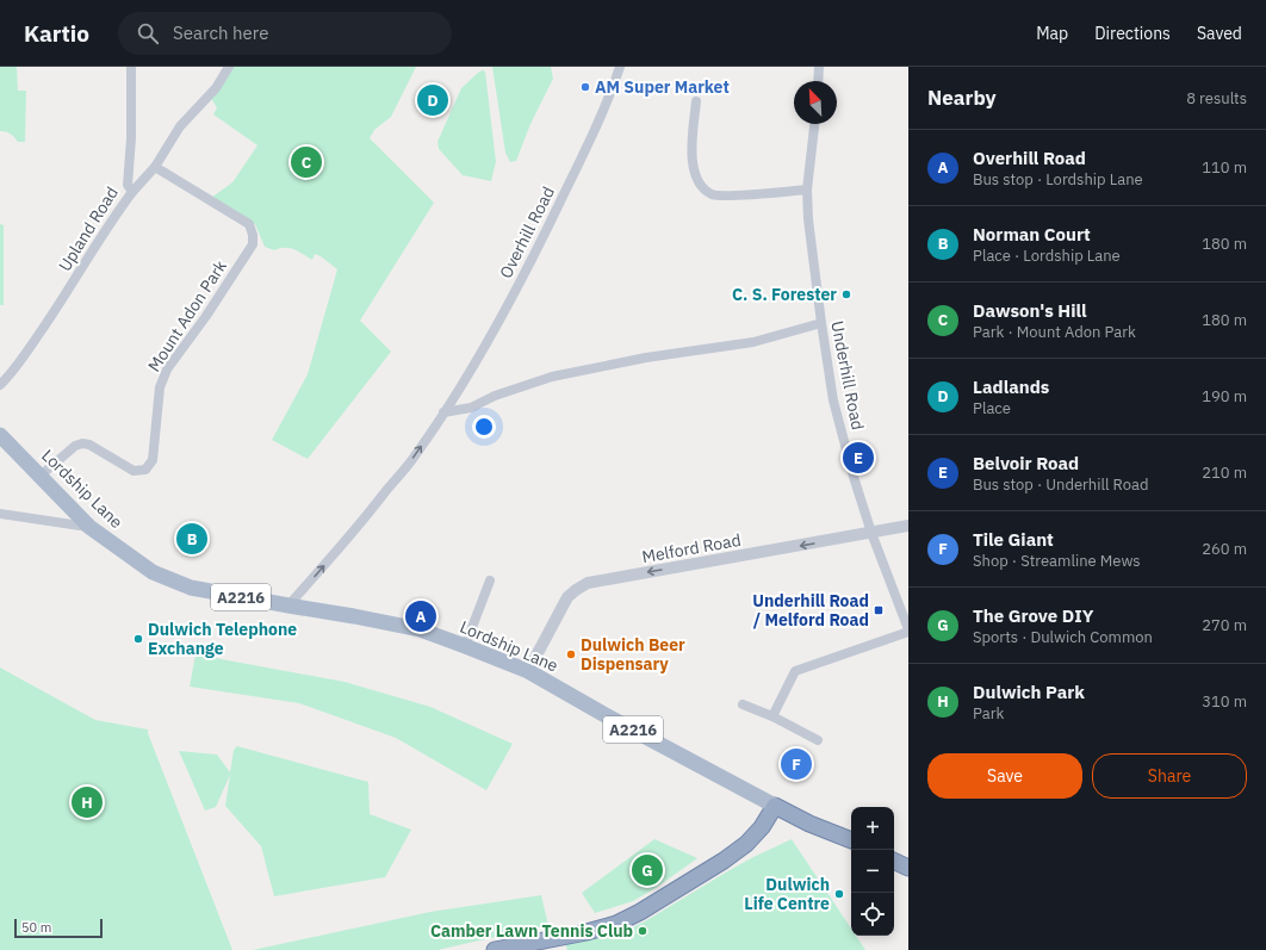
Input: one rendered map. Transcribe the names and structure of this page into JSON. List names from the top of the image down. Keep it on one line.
{"streets":{"highway":["Lordship Lane"],"main road":["A2216"],"street":["Upland Road","Overhill Road","Mount Adon Park","Underhill Road","Melford Road"]},"crossings":[["Overhill Road","Lordship Lane"],["Mount Adon Park","Lordship Lane"],["Underhill Road","Melford Road"],["Lordship Lane","Melford Road"]],"one_way":["Overhill Road","Melford Road"],"places":{"other":["AM Super Market","C. S. Forester","Dulwich Telephone Exchange","Dulwich Beer Dispensary","Dulwich Life Centre","Camber Lawn Tennis Club"],"transit":["Underhill Road / Melford Road"]},"scale_bar":"50 m","north":"top left","page":{"header":"Kartio","search":"Search here","nav":["Map","Directions","Saved"],"heading":["Nearby","8 results"],"pins":["D","C","E","B","A","F","H","G"],"list":[{"mark":"A","name":"Overhill Road","note":"Bus stop · Lordship Lane","value":"110 m"},{"mark":"B","name":"Norman Court","note":"Place · Lordship Lane","value":"180 m"},{"mark":"C","name":"Dawson's Hill","note":"Park · Mount Adon Park","value":"180 m"},{"mark":"D","name":"Ladlands","note":"Place","value":"190 m"},{"mark":"E","name":"Belvoir Road","note":"Bus stop · Underhill Road","value":"210 m"},{"mark":"F","name":"Tile Giant","note":"Shop · Streamline Mews","value":"260 m"},{"mark":"G","name":"The Grove DIY","note":"Sports · Dulwich Common","value":"270 m"},{"mark":"H","name":"Dulwich Park","note":"Park","value":"310 m"}],"buttons":["Save","Share"],"map_buttons":["+","−"],"scale":"50 m"}}
